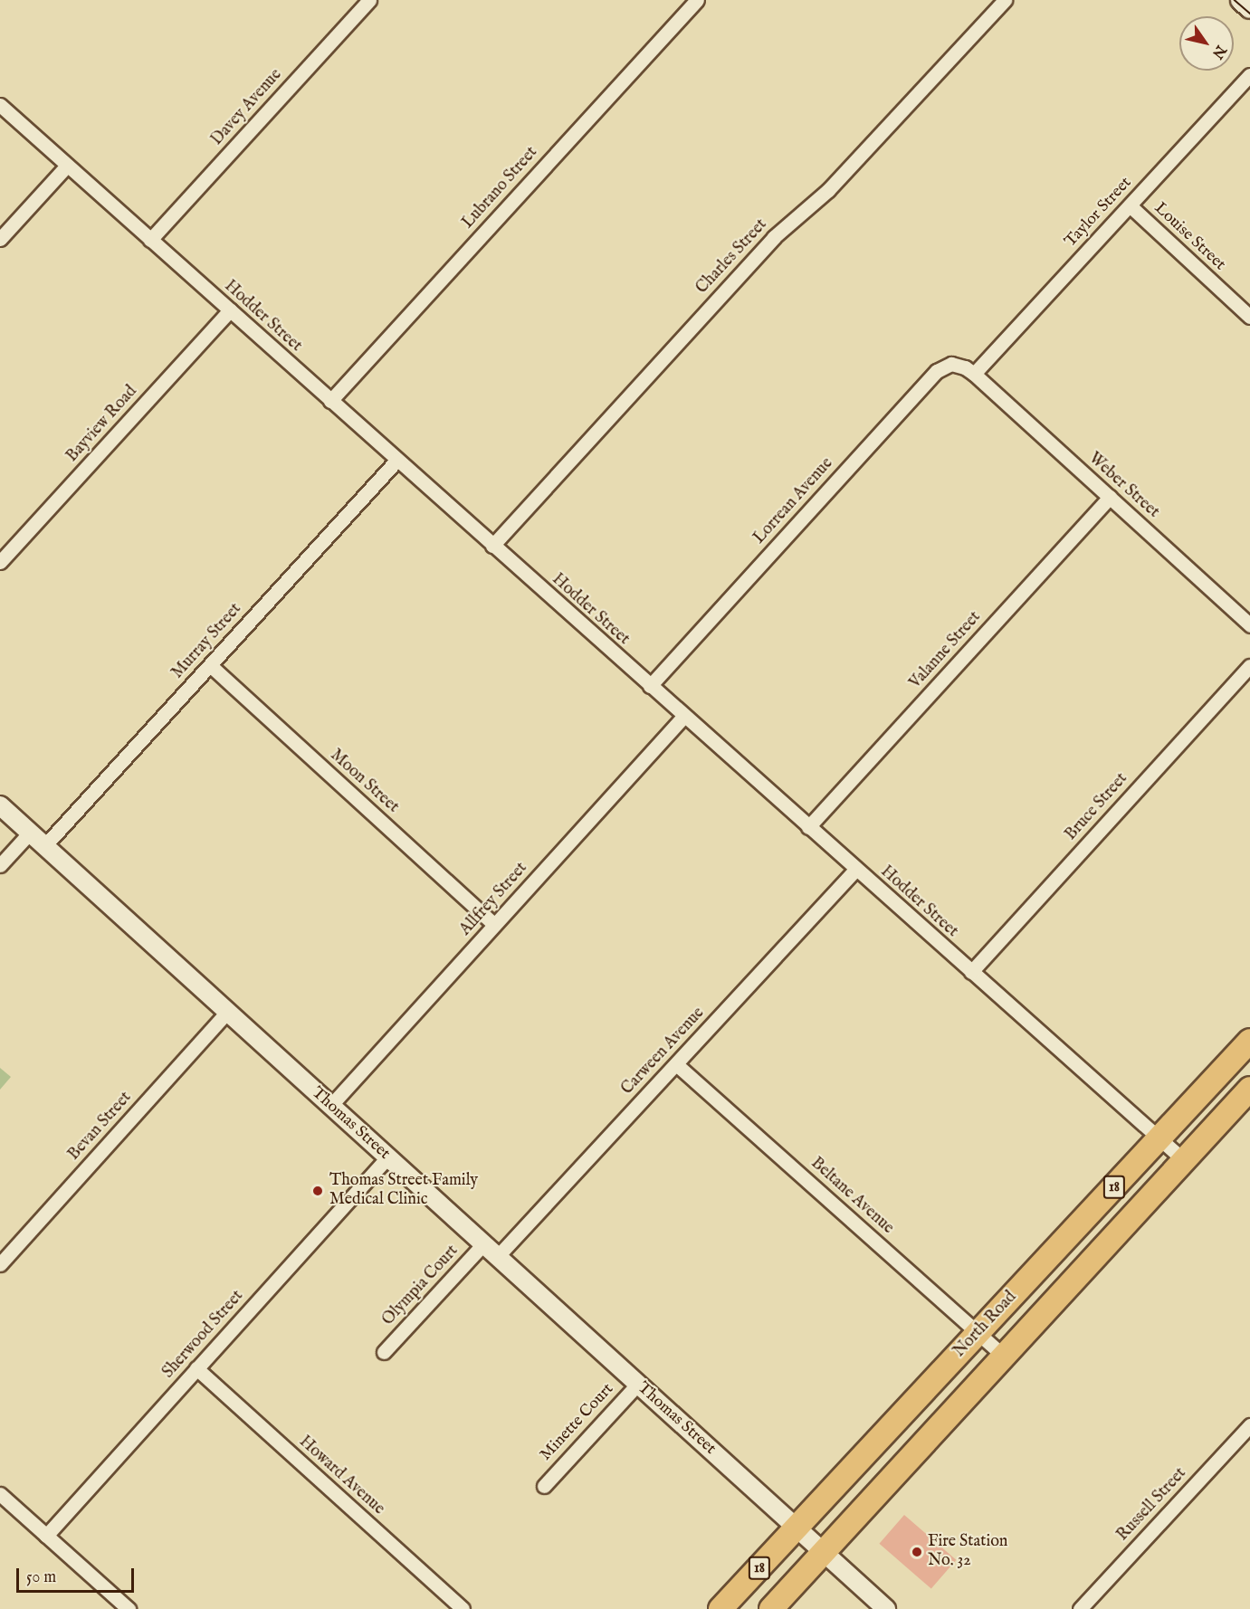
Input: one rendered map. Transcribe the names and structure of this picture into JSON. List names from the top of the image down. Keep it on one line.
{"streets":{"highway":["18","North Road"],"street":["Davey Avenue","Lubrano Street","Taylor Street","Louise Street","Charles Street","Hodder Street","Bayview Road","Weber Street","Lorrean Avenue","Murray Street","Valanne Street","Moon Street","Bruce Street","Allfrey Street","Carween Avenue","Thomas Street","Bevan Street","Beltane Avenue","Olympia Court","Sherwood Street","Minette Court","Howard Avenue","Russell Street"]},"crossings":[["Davey Avenue","Hodder Street"],["Lubrano Street","Hodder Street"],["Taylor Street","Louise Street"],["Taylor Street","Weber Street"],["Taylor Street","Lorrean Avenue"],["Charles Street","Hodder Street"],["Hodder Street","Bayview Road"],["Hodder Street","Lorrean Avenue"],["Hodder Street","Murray Street"],["Hodder Street","Valanne Street"],["Hodder Street","Bruce Street"],["Hodder Street","Allfrey Street"],["Hodder Street","Carween Avenue"],["Hodder Street","North Road"],["Weber Street","Lorrean Avenue"],["Weber Street","Valanne Street"],["Murray Street","Moon Street"],["Murray Street","Thomas Street"],["Moon Street","Allfrey Street"],["Allfrey Street","Thomas Street"],["Carween Avenue","Thomas Street"],["Carween Avenue","Beltane Avenue"],["Thomas Street","Bevan Street"],["Thomas Street","Olympia Court"],["Thomas Street","North Road"],["Thomas Street","Sherwood Street"],["Thomas Street","Minette Court"],["Beltane Avenue","North Road"],["Sherwood Street","Howard Avenue"]],"places":["Thomas Street Family Medical Clinic","Fire Station No. 32"],"scale_bar":"50 m","north":"bottom right"}
